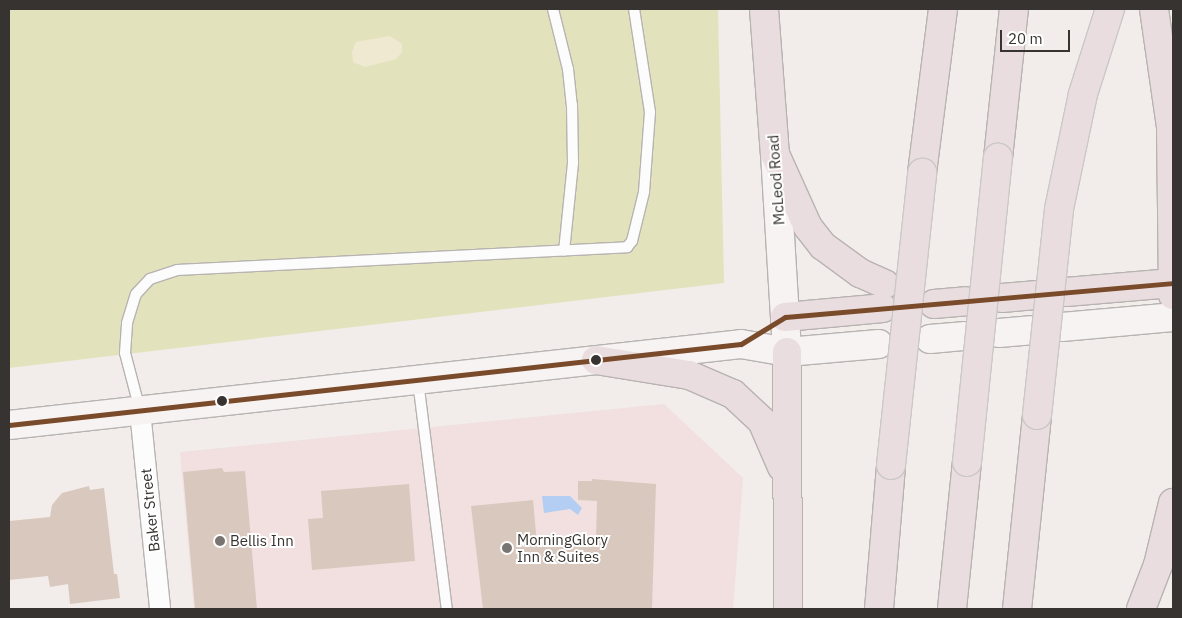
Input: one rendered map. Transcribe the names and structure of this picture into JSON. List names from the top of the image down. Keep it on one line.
{"streets":{"highway":["McLeod Road"],"street":["Baker Street"]},"places":["Bellis Inn","MorningGlory Inn & Suites"],"scale_bar":"20 m"}
